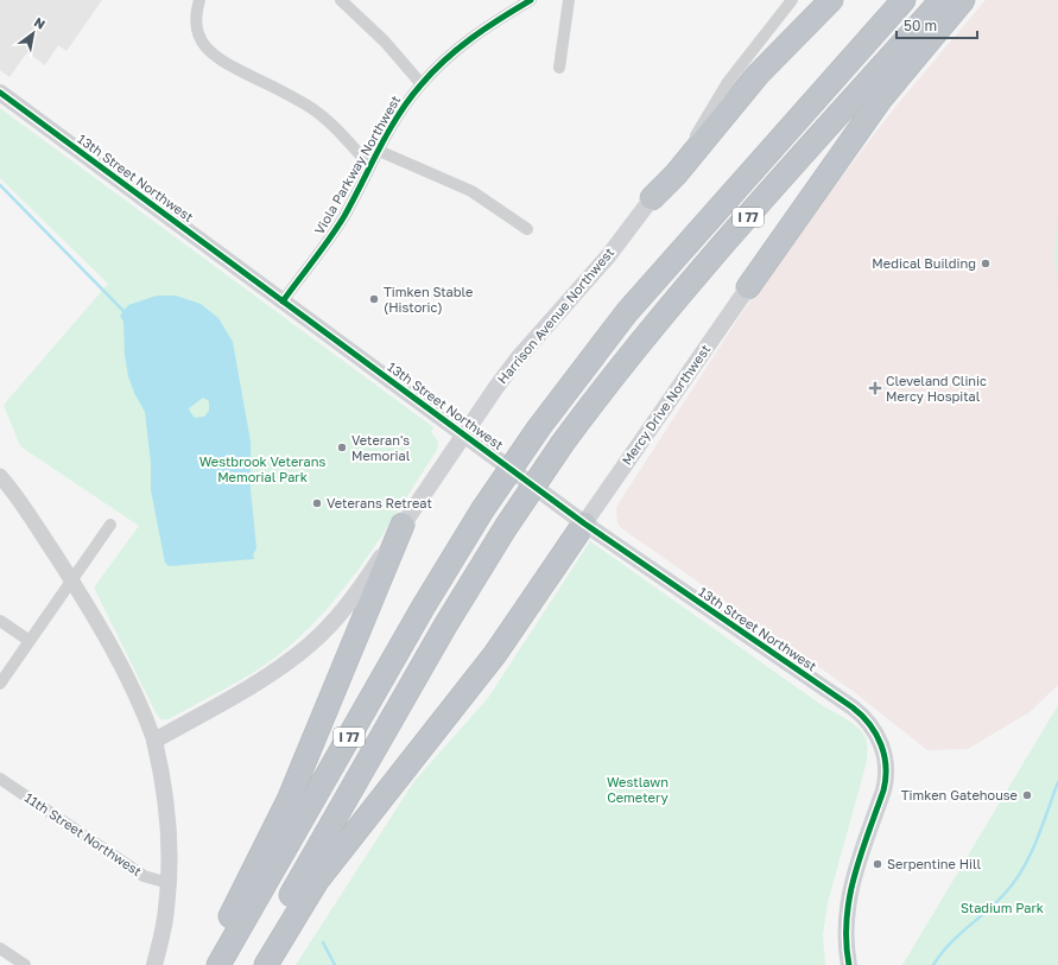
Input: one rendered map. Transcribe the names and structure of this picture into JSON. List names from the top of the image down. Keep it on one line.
{"streets":{"highway":["I 77"],"main road":["13th Street Northwest","Harrison Avenue Northwest","Mercy Drive Northwest"],"street":["Viola Parkway Northwest","11th Street Northwest"]},"crossings":[["Viola Parkway Northwest","13th Street Northwest"],["13th Street Northwest","Harrison Avenue Northwest"],["13th Street Northwest","Mercy Drive Northwest"]],"parks":["Westbrook Veterans Memorial Park","Westlawn Cemetery","Stadium Park"],"places":{"other":["Medical Building","Timken Stable (Historic)","Veteran's Memorial","Veterans Retreat","Timken Gatehouse","Serpentine Hill"],"health":["Cleveland Clinic Mercy Hospital"]},"scale_bar":"50 m","north":"top right"}
